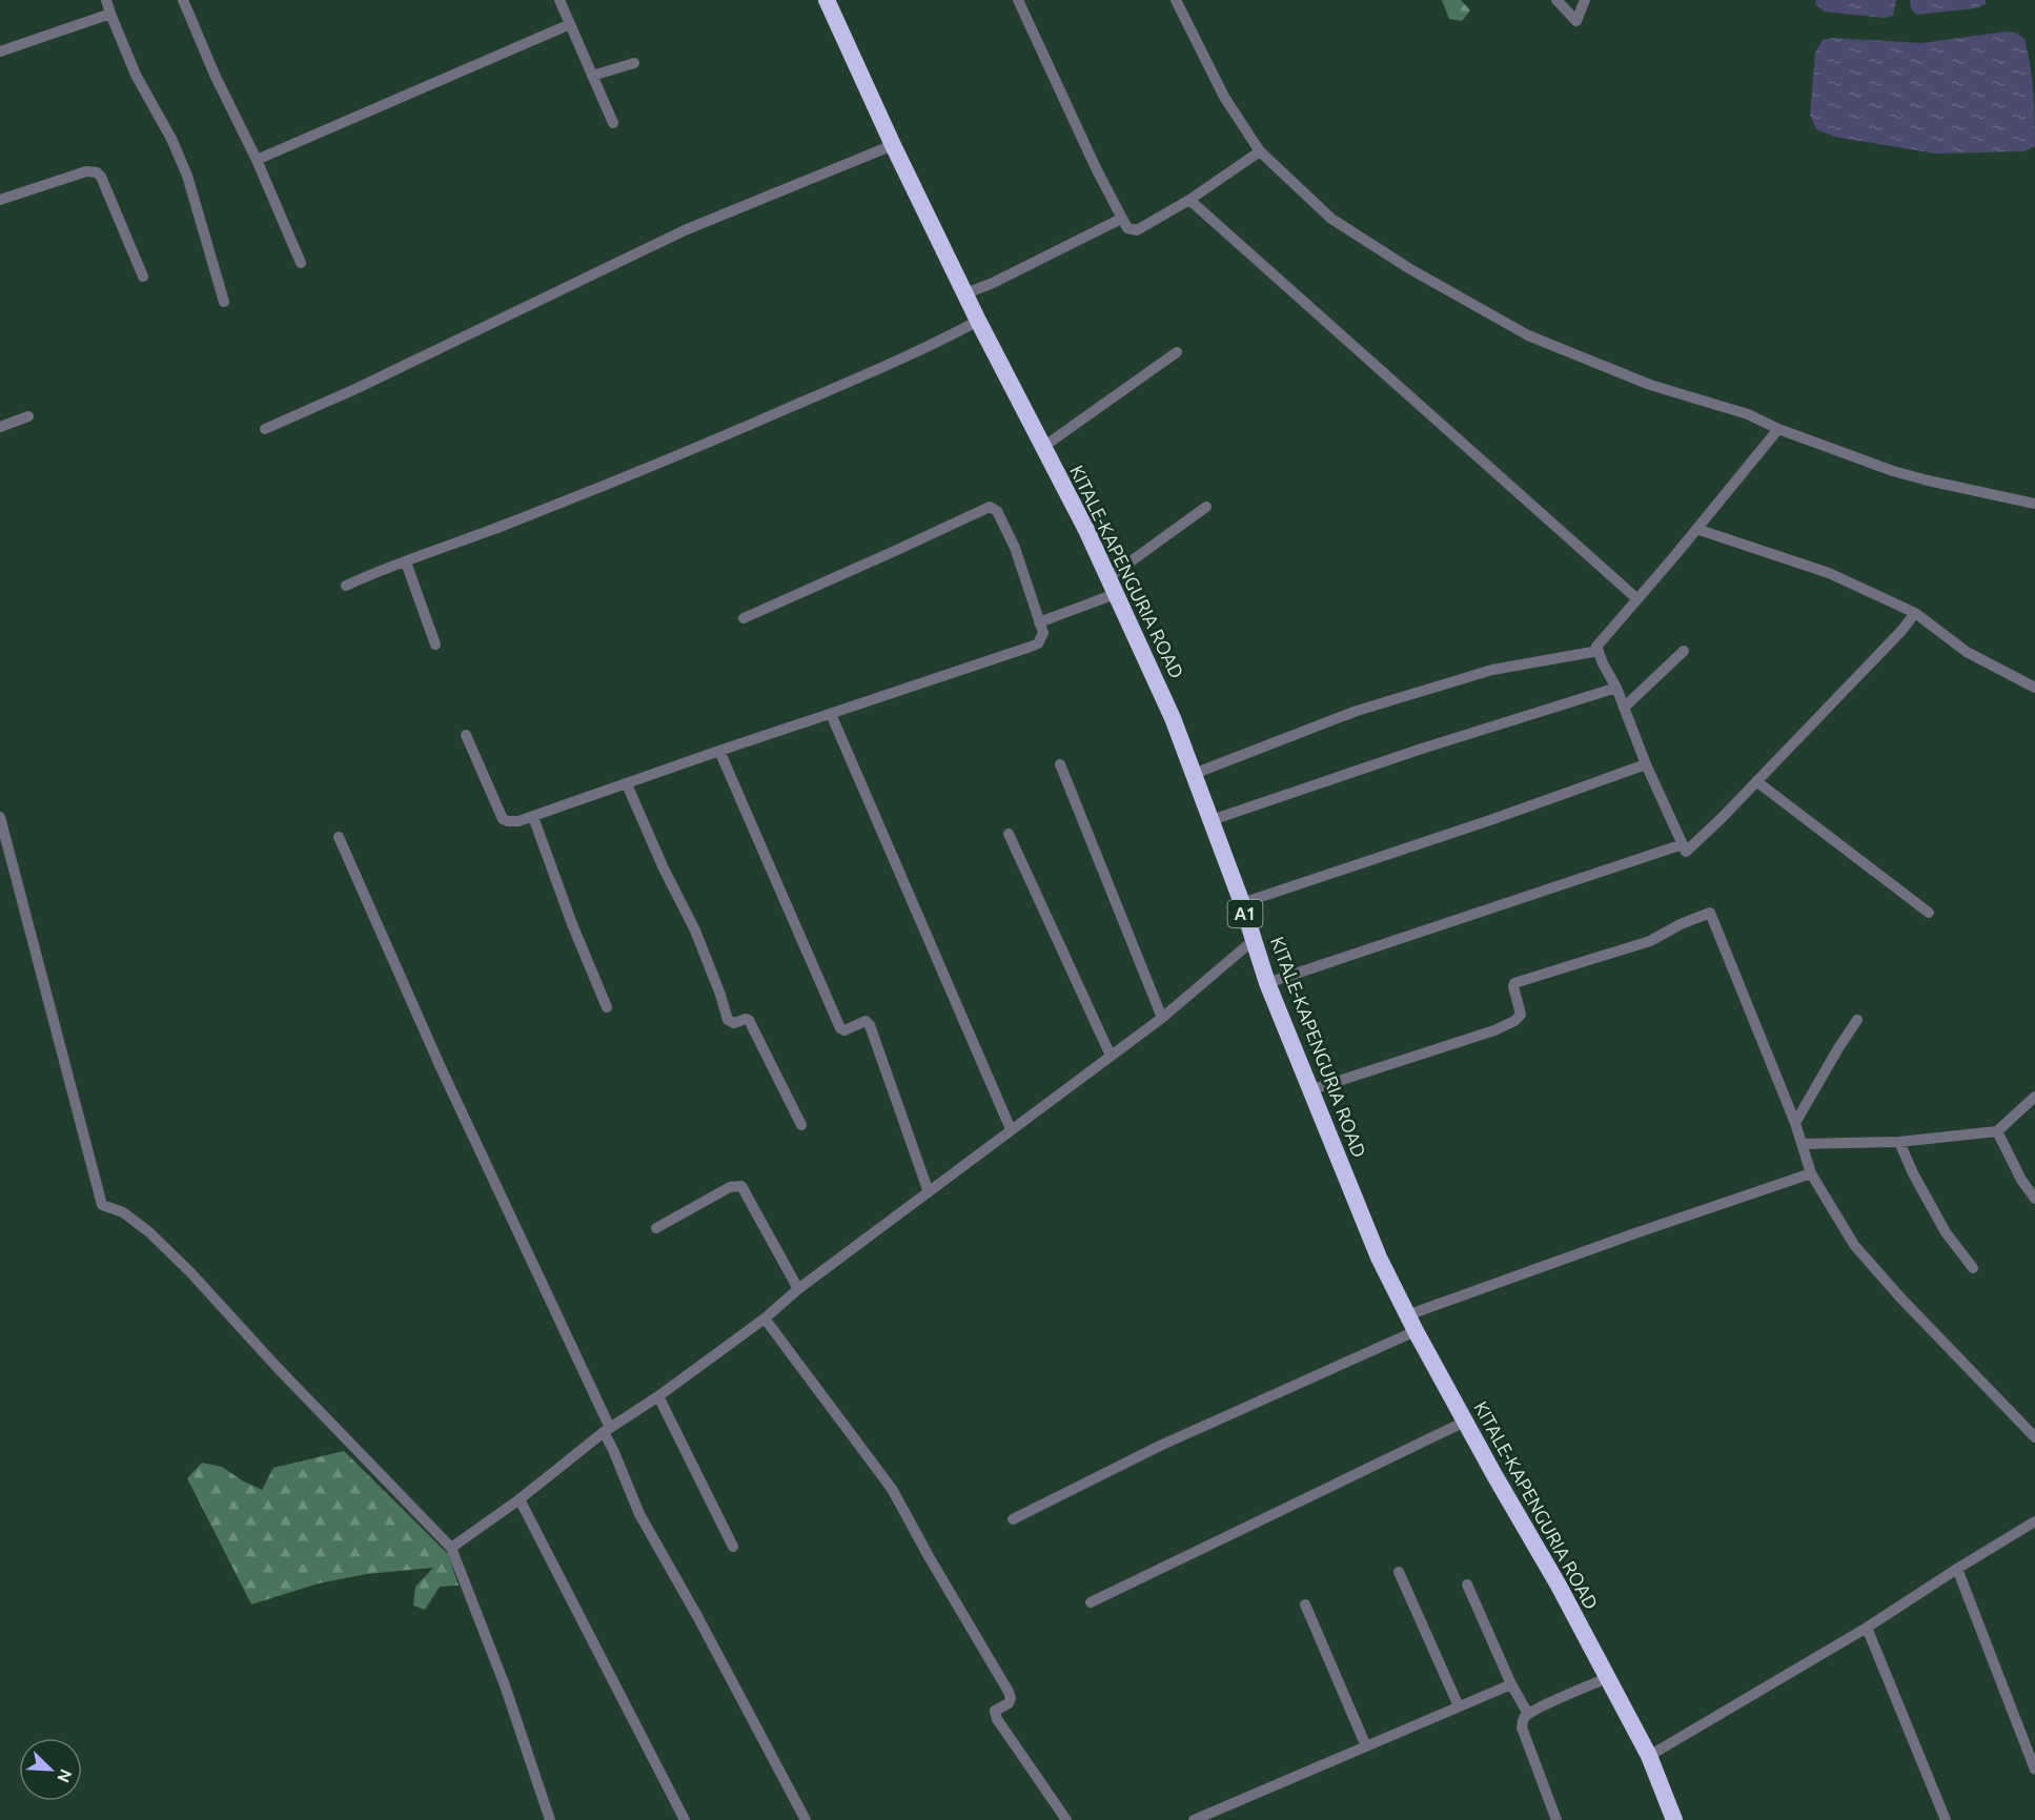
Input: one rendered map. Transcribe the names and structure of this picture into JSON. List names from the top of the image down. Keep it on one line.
{"streets":{"highway":["KITALE-KAPENGURIA ROAD","A1"]},"north":"bottom right"}
